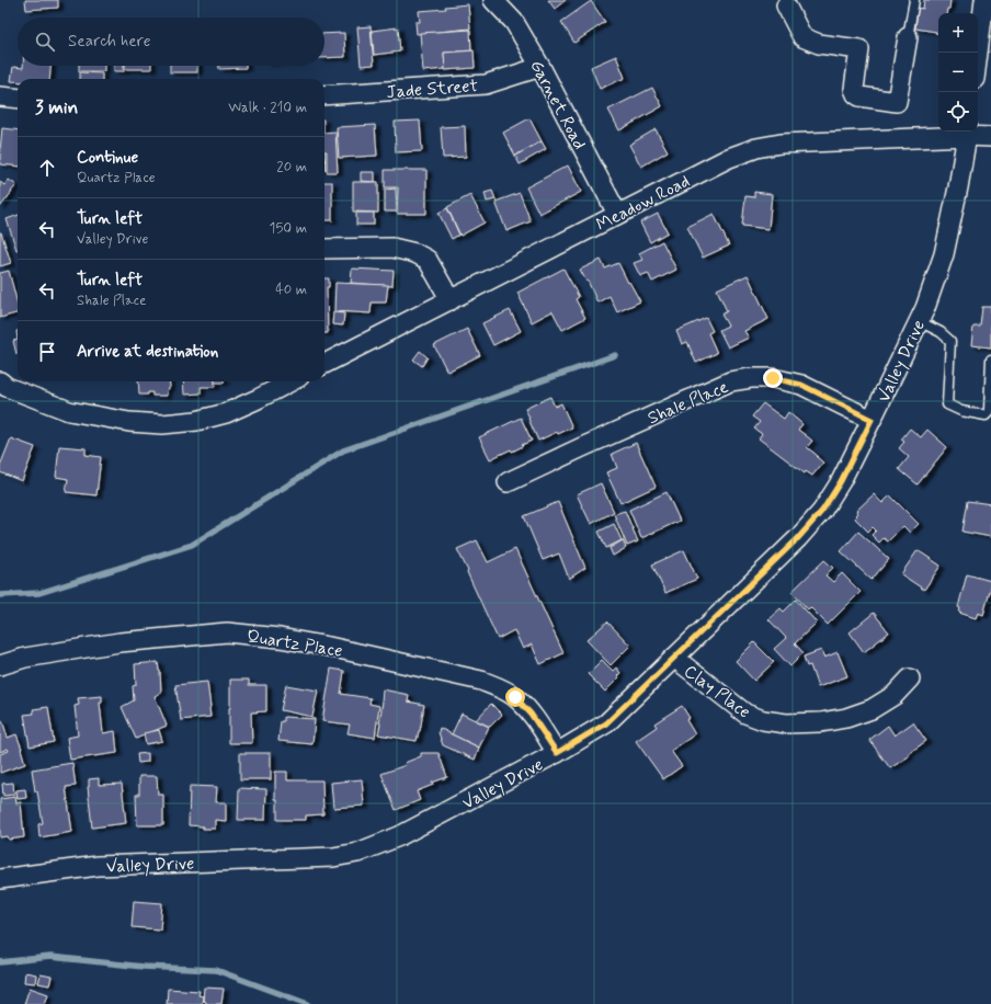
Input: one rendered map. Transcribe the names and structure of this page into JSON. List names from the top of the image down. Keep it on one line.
{"streets":{"street":["Jade Street","Garnet Road","Meadow Road","Valley Drive","Shale Place","Quartz Place","Clay Place"]},"crossings":[["Jade Street","Garnet Road"],["Garnet Road","Meadow Road"],["Meadow Road","Valley Drive"],["Valley Drive","Shale Place"],["Valley Drive","Quartz Place"],["Valley Drive","Clay Place"]],"page":{"map_buttons":["+","−"],"search":"Search here","heading":["3 min","Walk · 210 m"],"list":[["Continue","Quartz Place","20 m"],["Turn left","Valley Drive","150 m"],["Turn left","Shale Place","40 m"],"Arrive at destination"]}}
